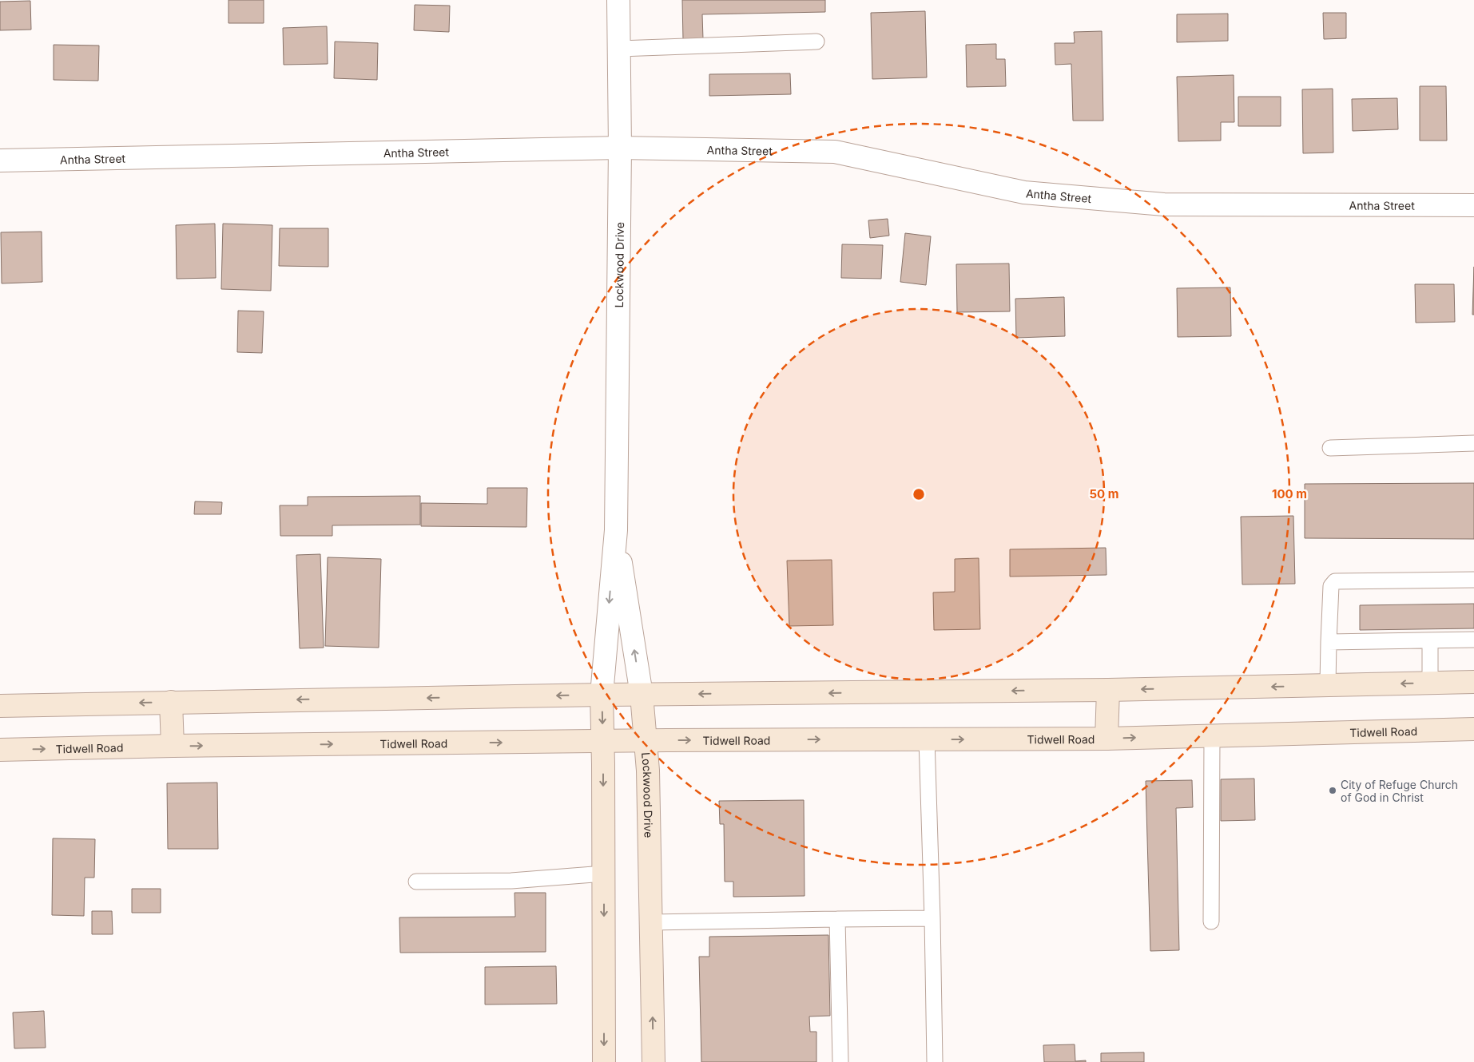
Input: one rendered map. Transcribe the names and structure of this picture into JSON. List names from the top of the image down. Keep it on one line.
{"streets":{"main road":["Lockwood Drive","Tidwell Road"],"street":["Antha Street"]},"crossings":[["Antha Street","Lockwood Drive"],["Lockwood Drive","Tidwell Road"]],"places":["City of Refuge Church of God in Christ"],"rings":["50 m","100 m"]}
